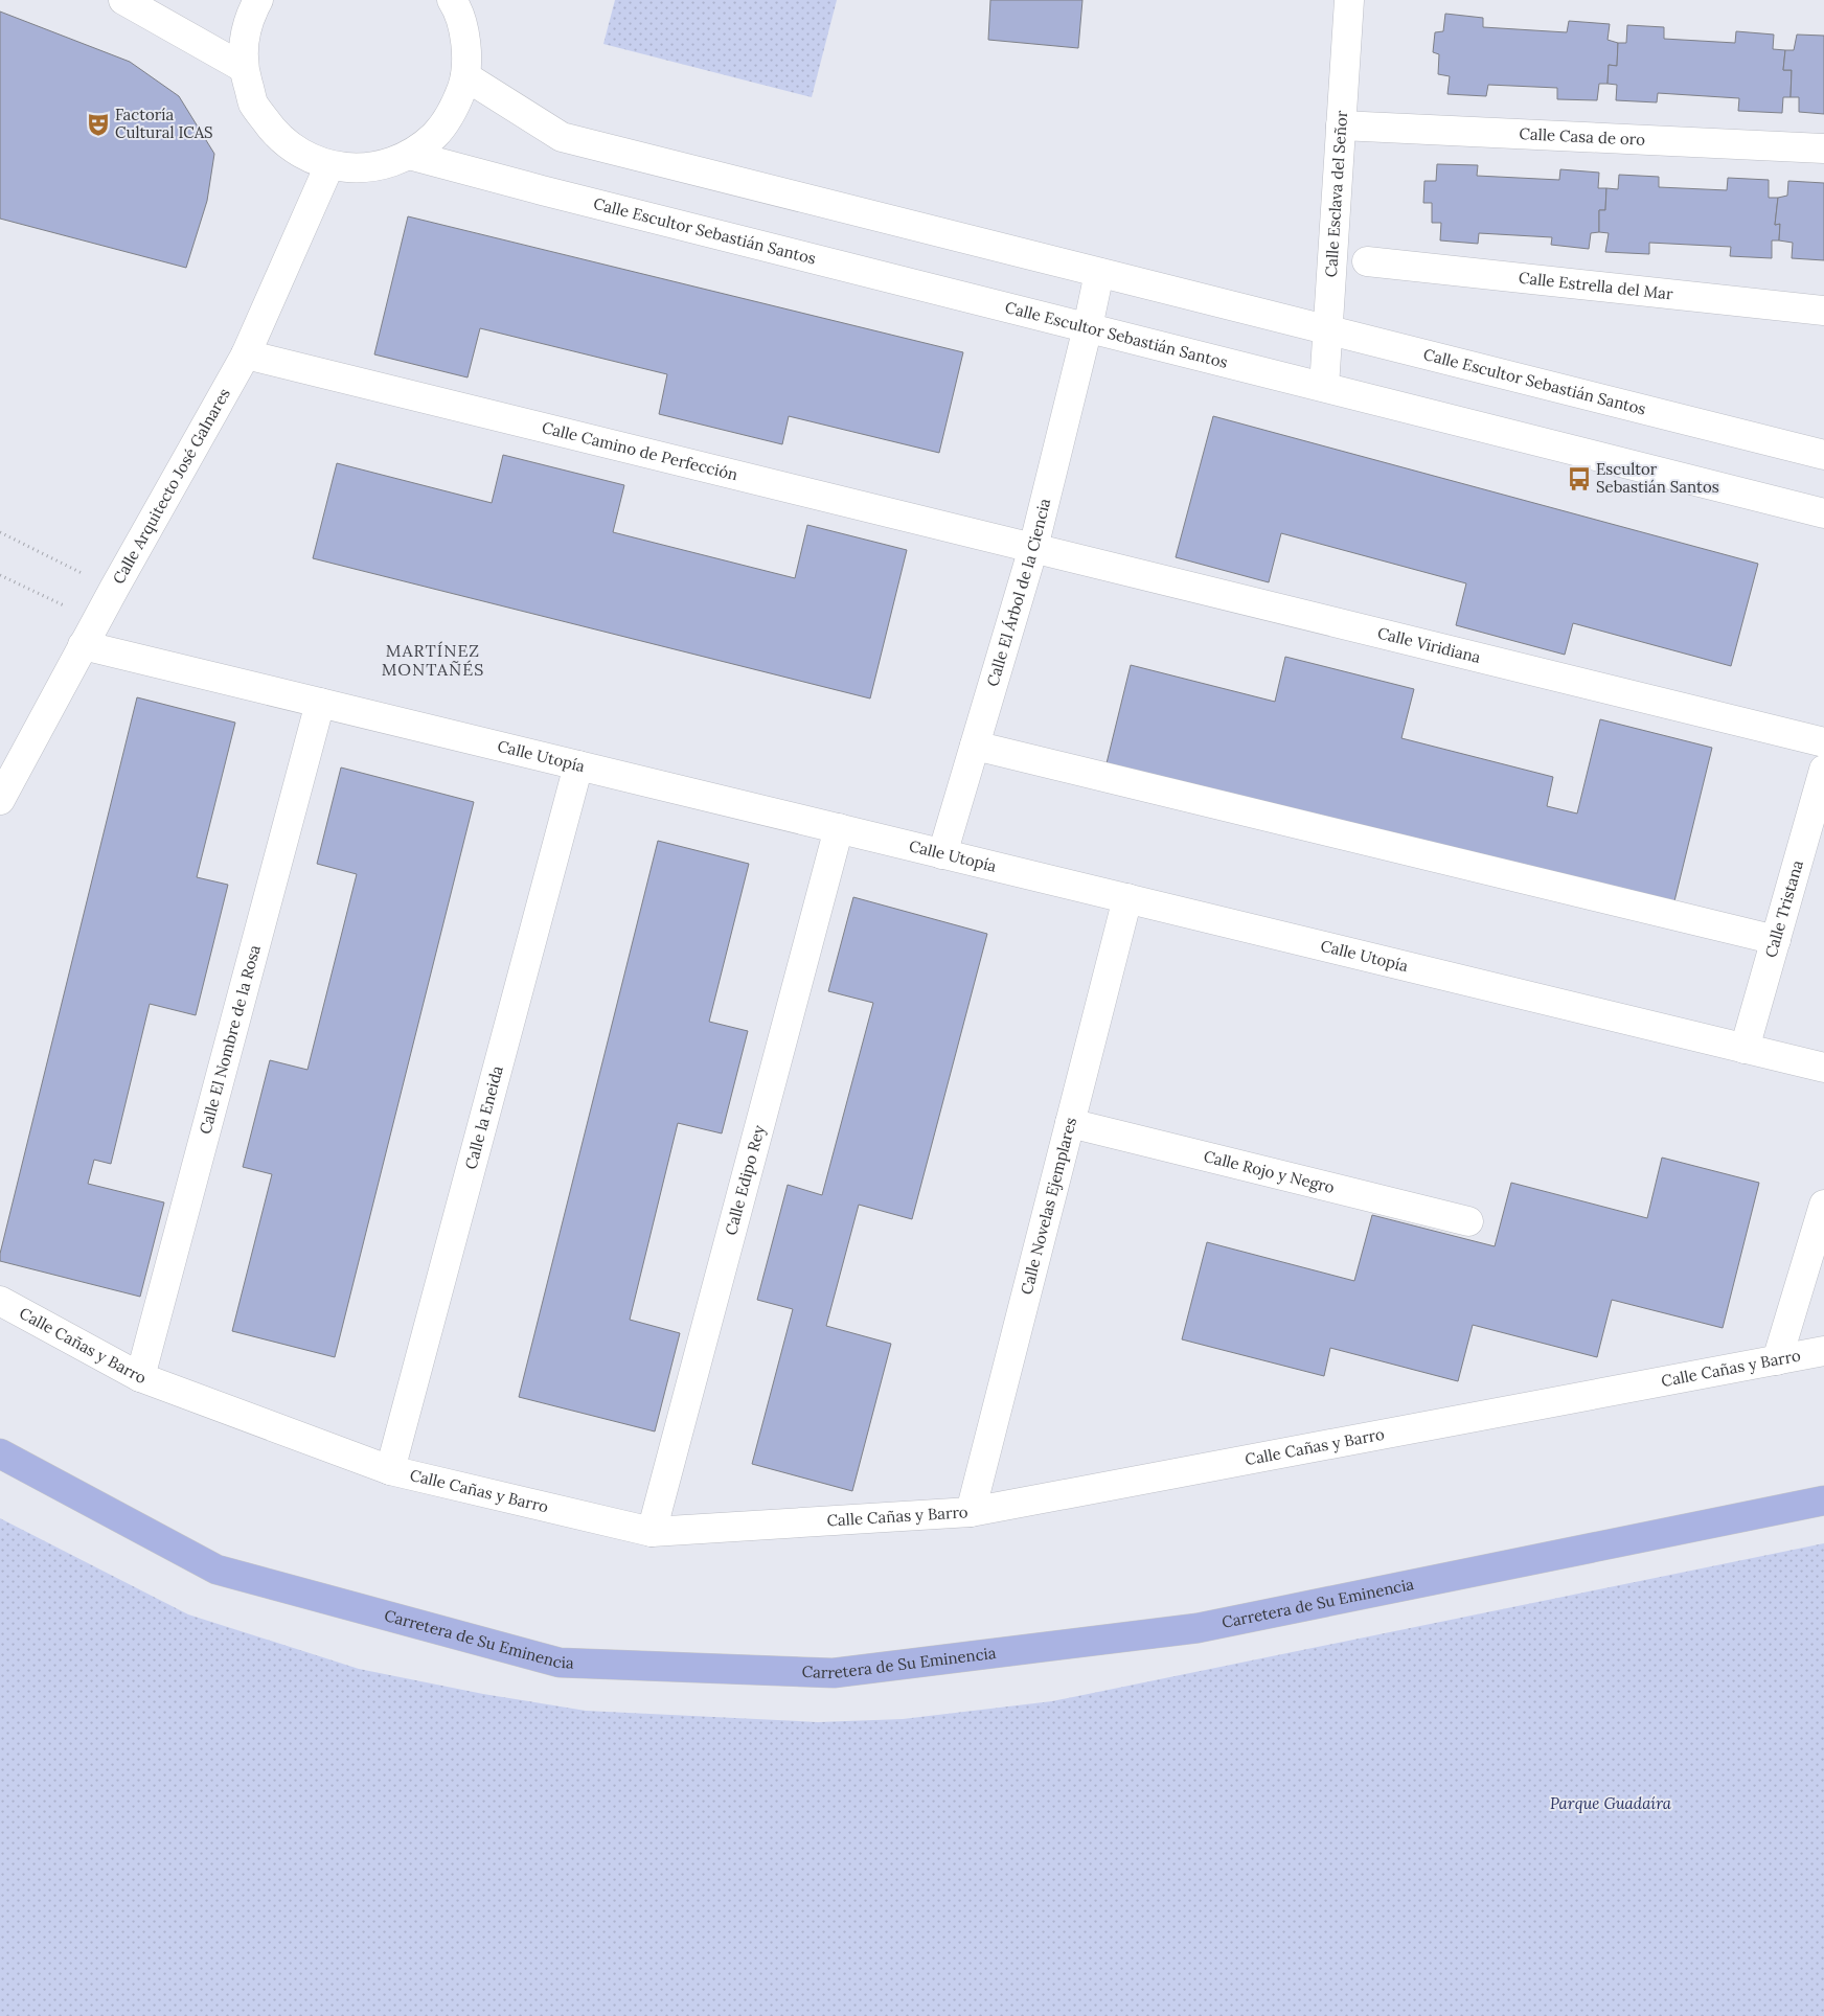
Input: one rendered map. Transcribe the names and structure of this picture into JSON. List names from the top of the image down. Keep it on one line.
{"streets":{"main road":["Carretera de Su Eminencia"],"street":["Calle Casa de oro","Calle Esclava del Señor","Calle Escultor Sebastián Santos","Calle Estrella del Mar","Calle Camino de Perfección","Calle Arquitecto José Galnares","Calle El Árbol de la Ciencia","Calle Viridiana","Calle Utopía","Calle Tristana","Calle El Nombre de la Rosa","Calle la Eneida","Calle Rojo y Negro","Calle Edipo Rey","Calle Novelas Ejemplares","Calle Cañas y Barro"]},"crossings":[["Calle Casa de oro","Calle Esclava del Señor"],["Calle Esclava del Señor","Calle Escultor Sebastián Santos"],["Calle Escultor Sebastián Santos","Calle El Árbol de la Ciencia"],["Calle Camino de Perfección","Calle Arquitecto José Galnares"],["Calle Camino de Perfección","Calle El Árbol de la Ciencia"],["Calle Camino de Perfección","Calle Viridiana"],["Calle Arquitecto José Galnares","Calle Utopía"],["Calle El Árbol de la Ciencia","Calle Viridiana"],["Calle El Árbol de la Ciencia","Calle Utopía"],["Calle Utopía","Calle Tristana"],["Calle Utopía","Calle El Nombre de la Rosa"],["Calle Utopía","Calle la Eneida"],["Calle Utopía","Calle Edipo Rey"],["Calle Utopía","Calle Novelas Ejemplares"],["Calle El Nombre de la Rosa","Calle Cañas y Barro"],["Calle la Eneida","Calle Cañas y Barro"],["Calle Rojo y Negro","Calle Novelas Ejemplares"],["Calle Edipo Rey","Calle Cañas y Barro"],["Calle Novelas Ejemplares","Calle Cañas y Barro"]],"districts":["MARTÍNEZ MONTAÑÉS"],"parks":["Parque Guadaíra"],"places":{"theatre":["Factoría Cultural ICAS"],"bus stop":["Escultor Sebastián Santos"]}}
